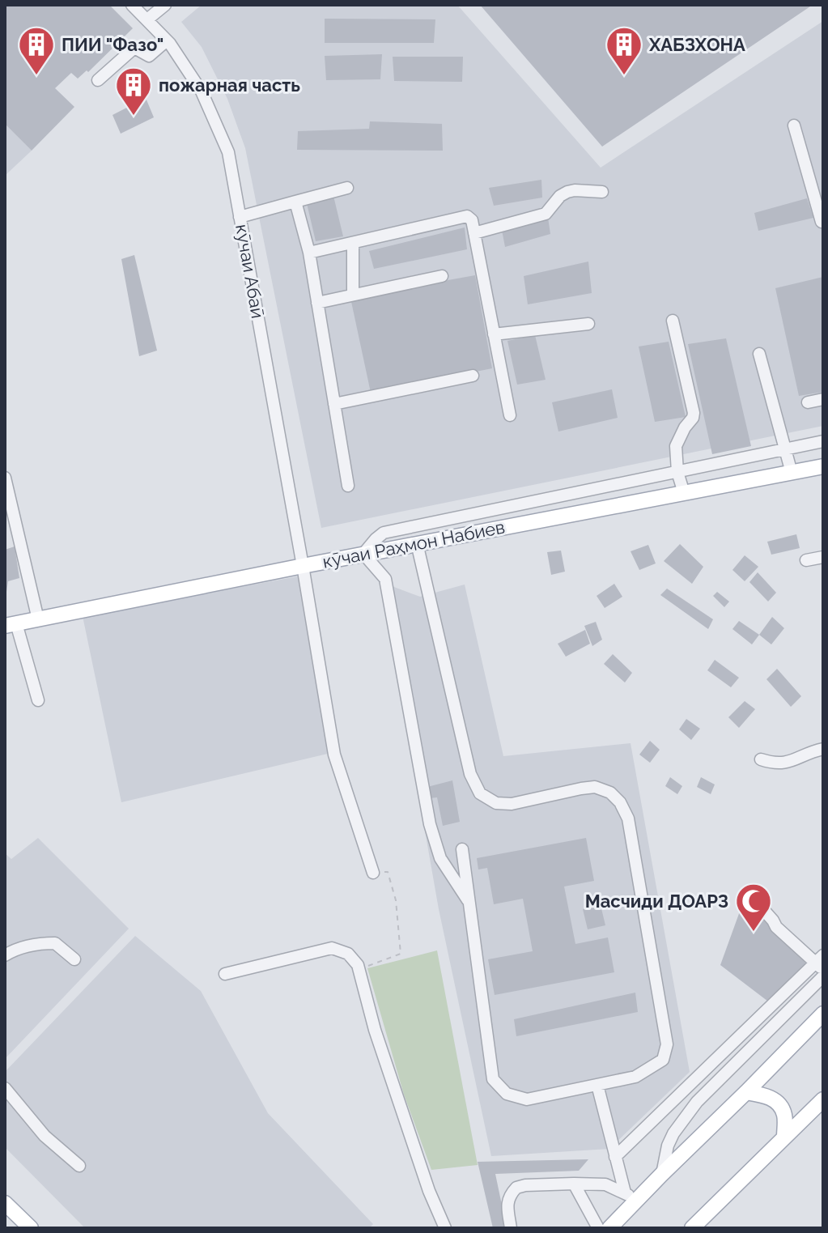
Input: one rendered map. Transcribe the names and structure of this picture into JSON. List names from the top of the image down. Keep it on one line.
{"streets":{"main road":["кӯчаи Раҳмон Набиев"],"street":["кӯчаи Абаӣ"]},"crossings":[["кӯчаи Абаӣ","кӯчаи Раҳмон Набиев"]],"places":{"building":["ПИИ \"Фазо\"","ХАБЗХОНА","пожарная часть"],"mosque":["Масчиди ДОАРЗ"]}}
